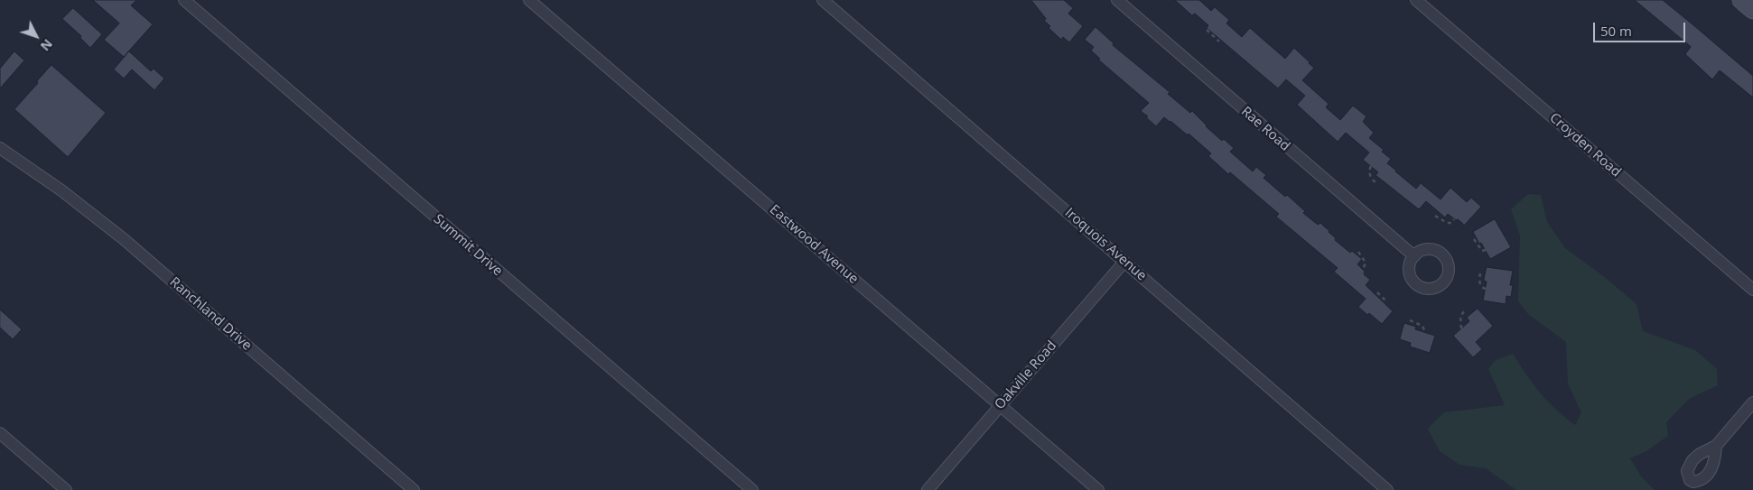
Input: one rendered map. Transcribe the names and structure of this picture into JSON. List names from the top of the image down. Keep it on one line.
{"streets":{"street":["Rae Road","Croyden Road","Eastwood Avenue","Iroquois Avenue","Summit Drive","Ranchland Drive","Oakville Road"]},"crossings":[["Eastwood Avenue","Oakville Road"],["Iroquois Avenue","Oakville Road"]],"scale_bar":"50 m","north":"bottom right"}
